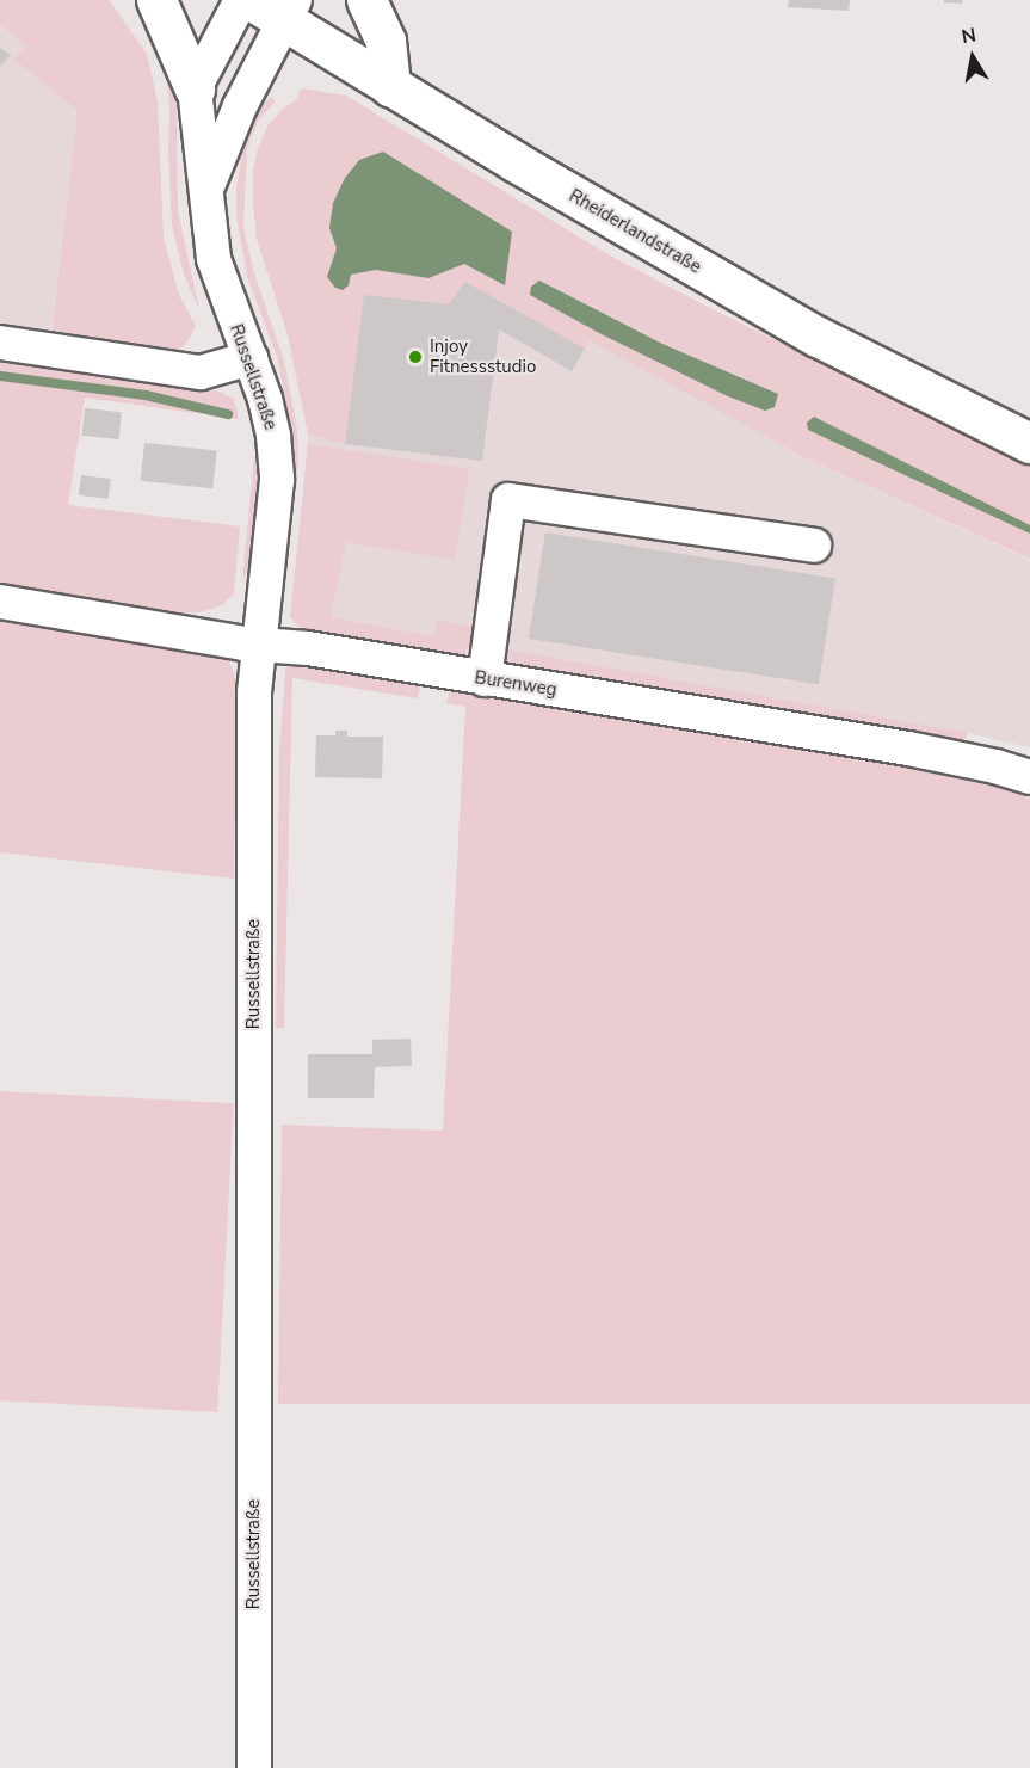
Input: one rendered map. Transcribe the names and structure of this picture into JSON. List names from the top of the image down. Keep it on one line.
{"streets":{"main road":["Rheiderlandstraße"],"street":["Russellstraße","Burenweg"]},"crossings":[["Rheiderlandstraße","Russellstraße"],["Russellstraße","Burenweg"]],"places":["Injoy Fitnessstudio"],"north":"top"}
